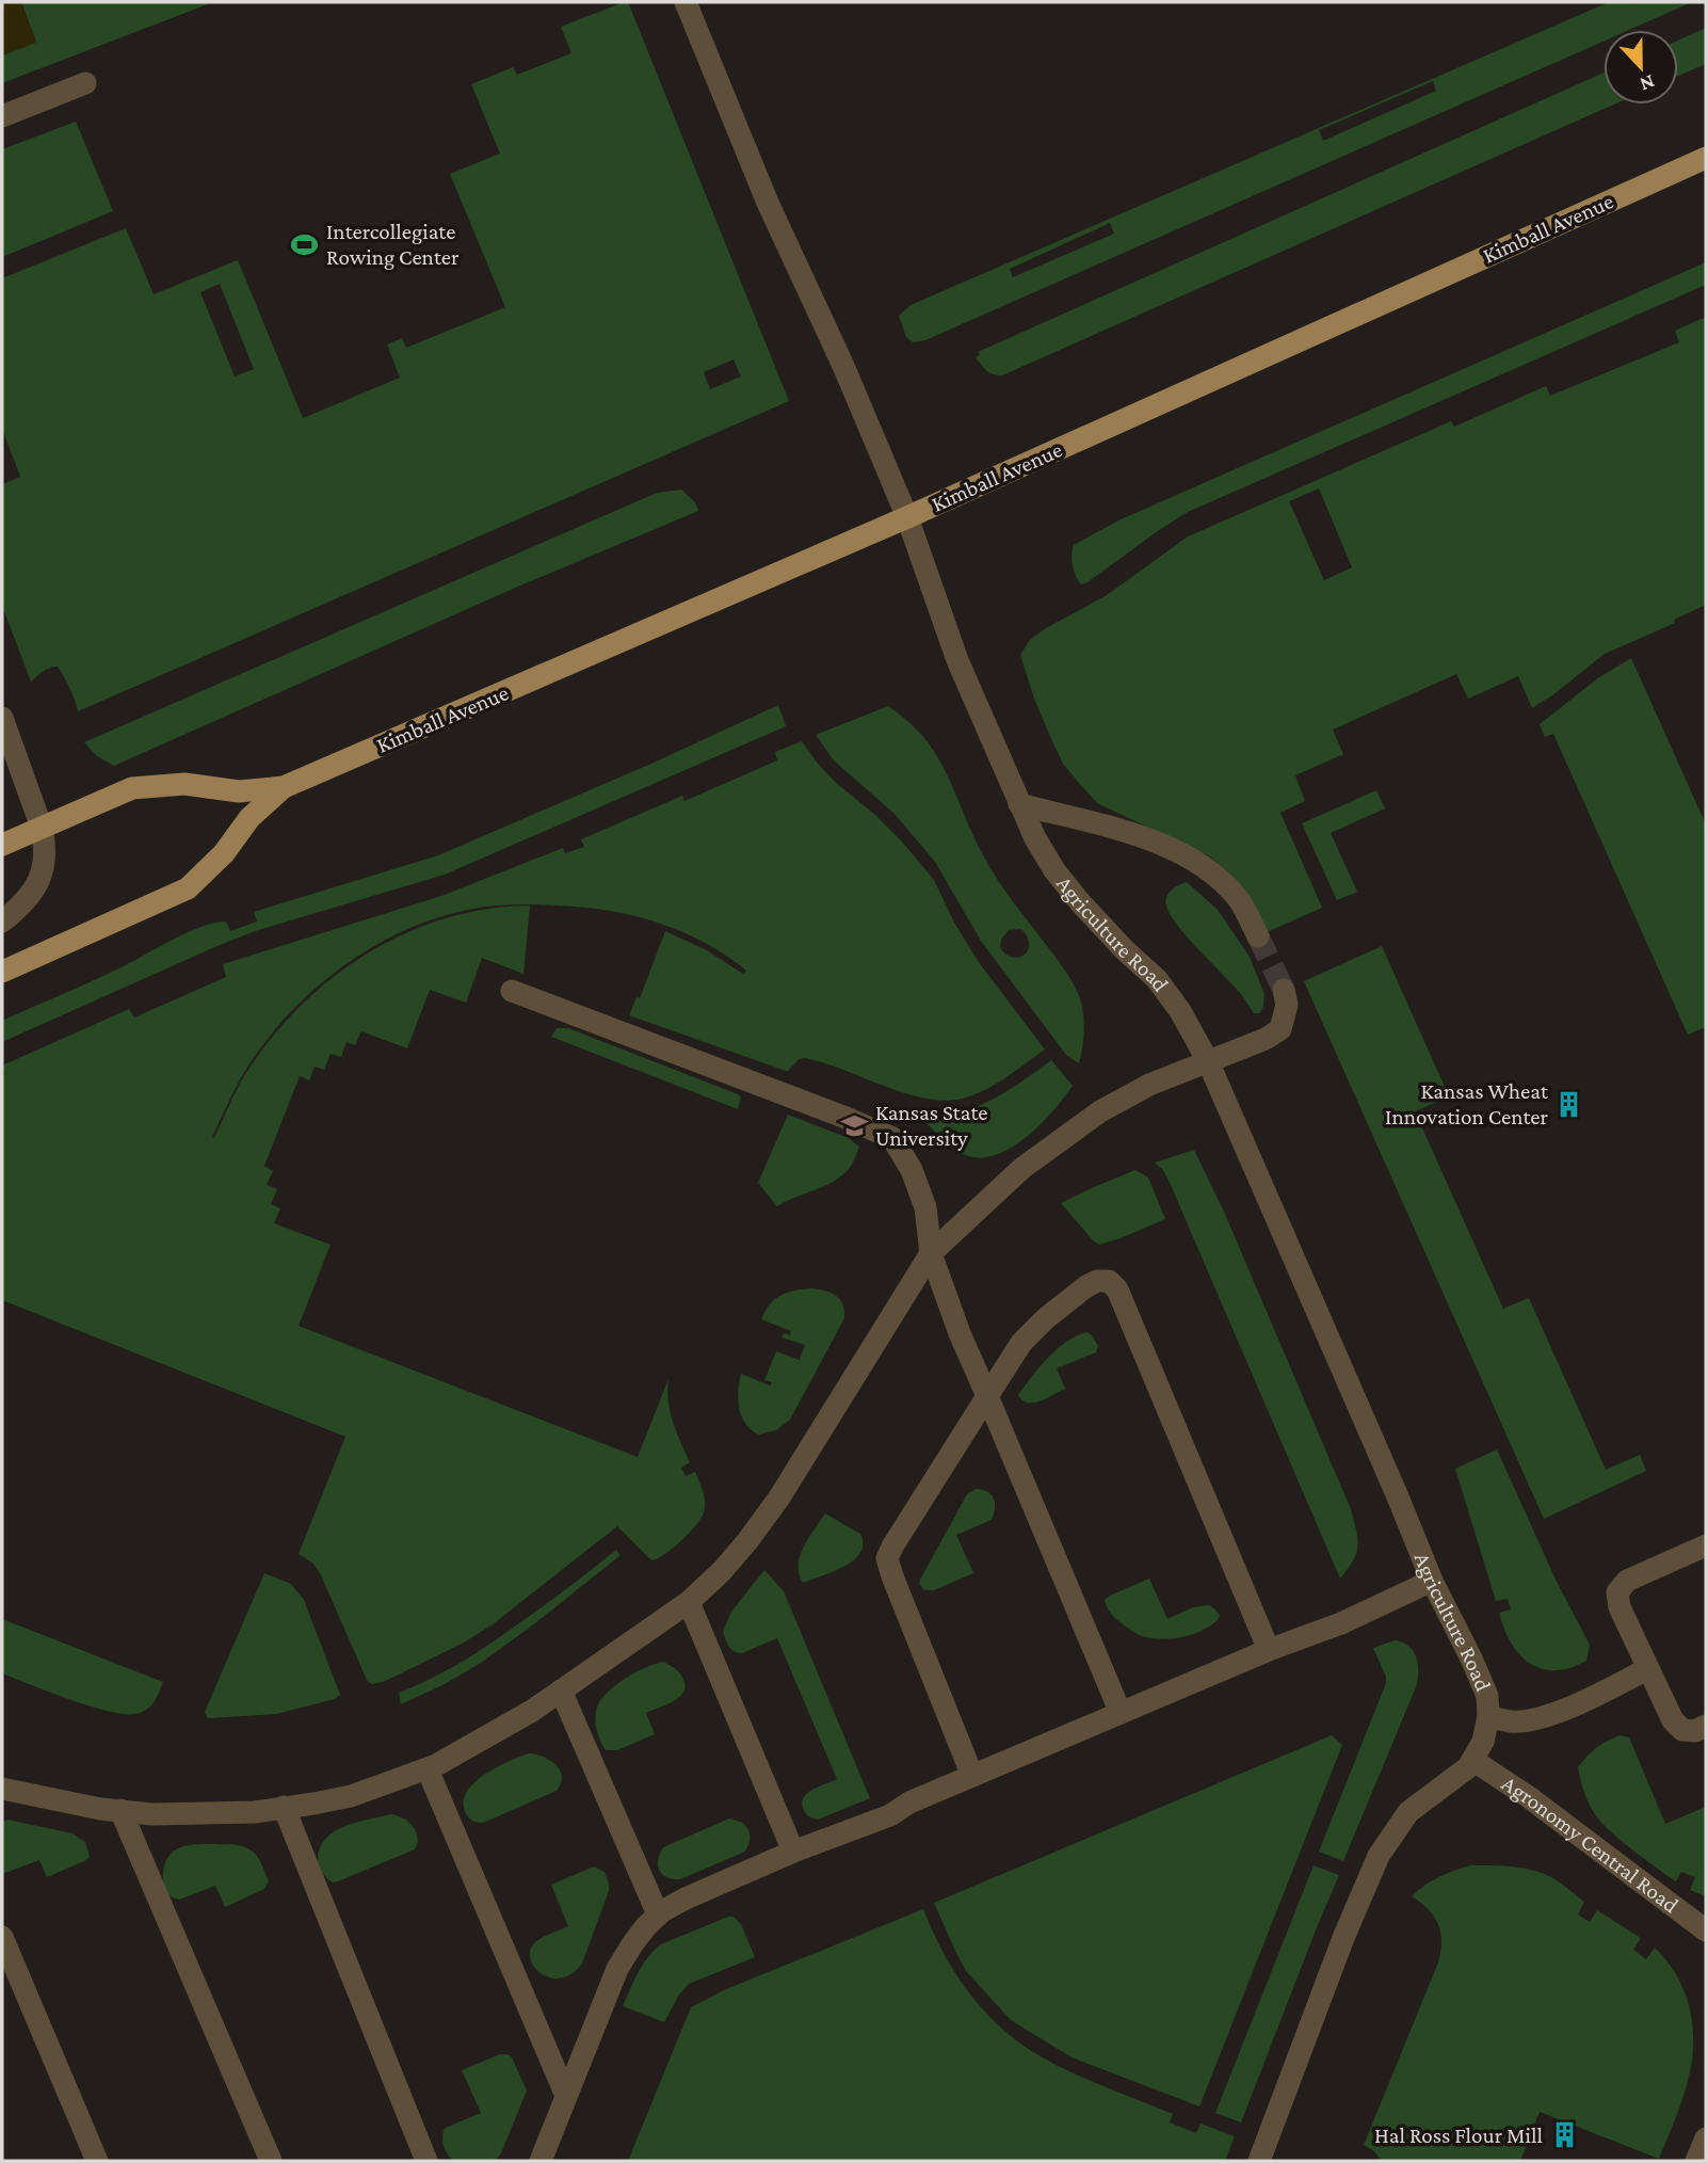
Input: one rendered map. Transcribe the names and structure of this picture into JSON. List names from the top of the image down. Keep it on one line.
{"streets":{"main road":["Kimball Avenue"],"street":["Agriculture Road","Agronomy Central Road"]},"crossings":[["Kimball Avenue","Agriculture Road"],["Agriculture Road","Agronomy Central Road"]],"places":{"sports":["Intercollegiate Rowing Center"],"building":["Kansas Wheat Innovation Center","Hal Ross Flour Mill"],"school or university":["Kansas State University"]},"north":"bottom"}
